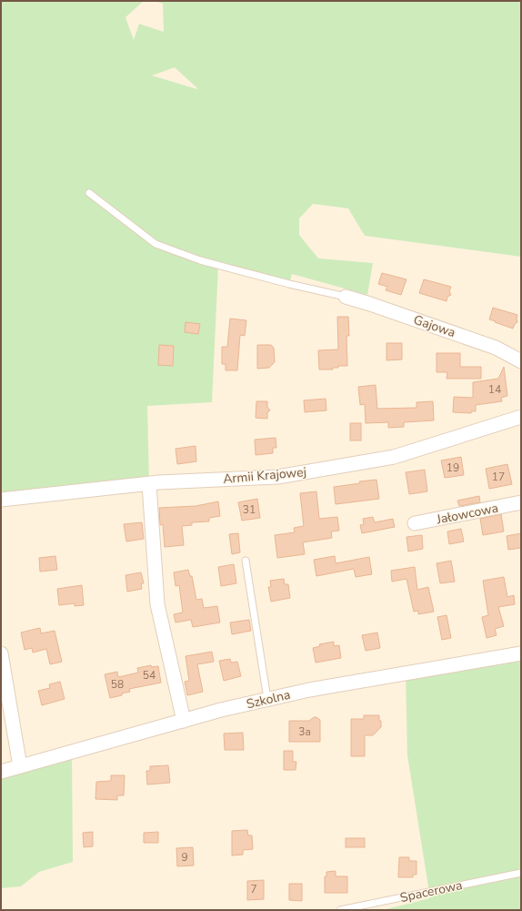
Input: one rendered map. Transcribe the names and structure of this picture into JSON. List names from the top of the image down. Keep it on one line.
{"streets":{"street":["Gajowa","Armii Krajowej","Jałowcowa","Szkolna"],"lane":["Spacerowa"]},"house_numbers":["14","19","17","31","54","58","3a","9","7"]}
